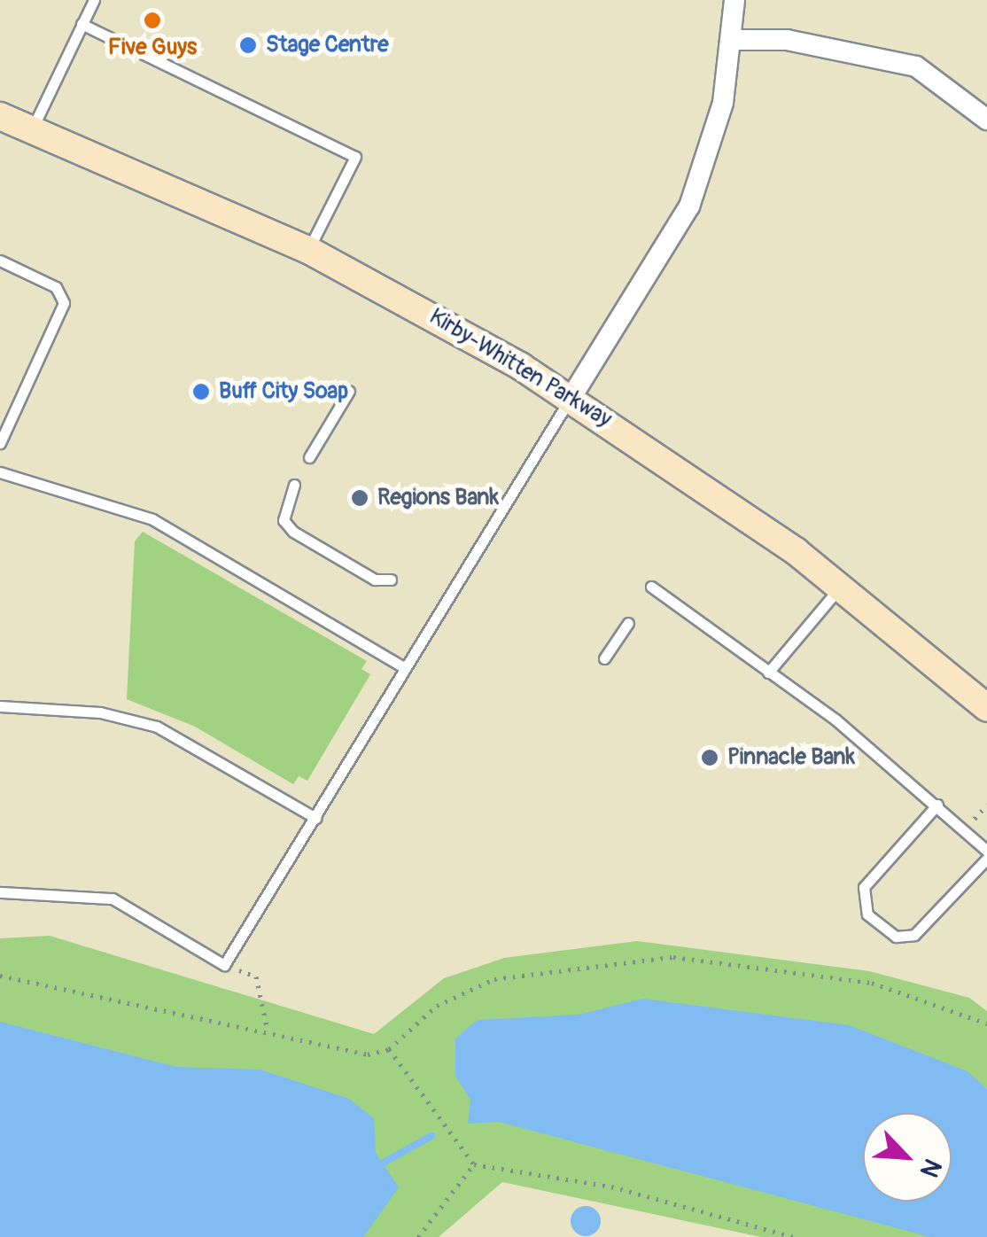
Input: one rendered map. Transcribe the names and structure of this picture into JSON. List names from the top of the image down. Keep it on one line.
{"streets":{"main road":["Kirby-Whitten Parkway"]},"places":["Five Guys","Stage Centre","Buff City Soap","Regions Bank","Pinnacle Bank"],"north":"bottom right"}
